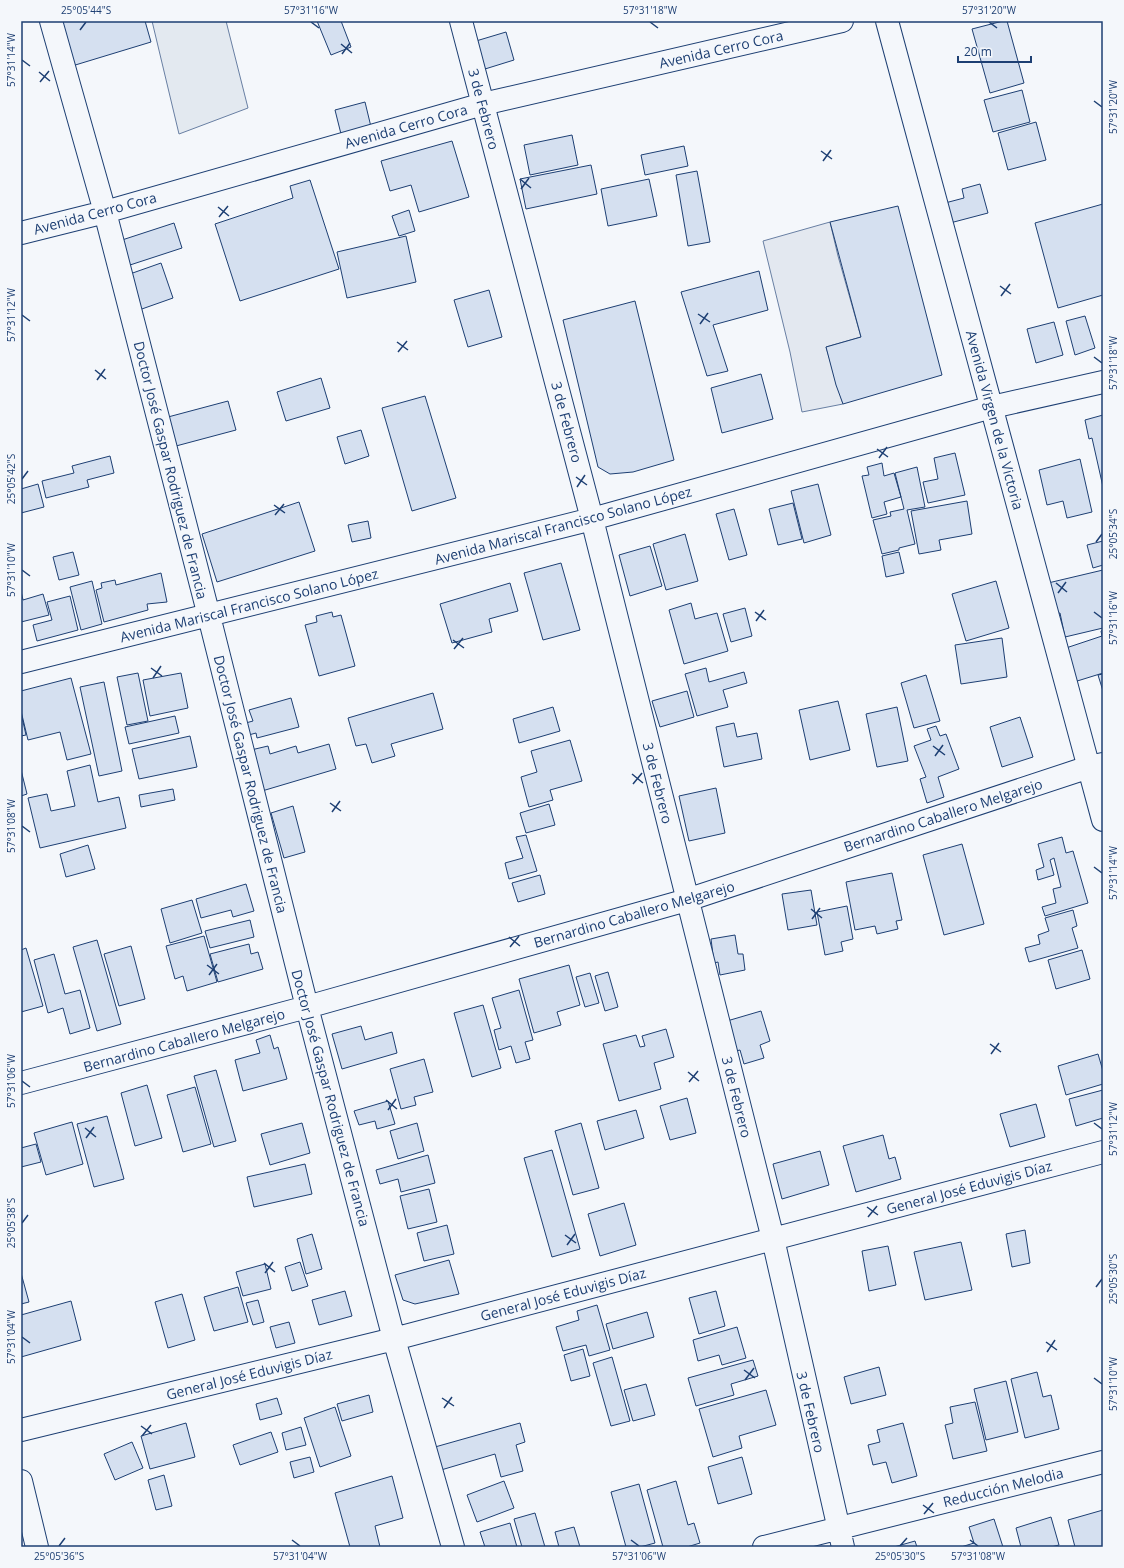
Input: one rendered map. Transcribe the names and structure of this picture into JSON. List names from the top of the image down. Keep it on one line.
{"streets":{"street":["Avenida Cerro Cora","3 de Febrero","Avenida Virgen de la Victoria","Doctor José Gaspar Rodriguez de Francia","Avenida Mariscal Francisco Solano López","Bernardino Caballero Melgarejo","General José Eduvigis Díaz","Reducción Melodia"]},"crossings":[["Avenida Cerro Cora","3 de Febrero"],["Avenida Cerro Cora","Doctor José Gaspar Rodriguez de Francia"],["3 de Febrero","Avenida Mariscal Francisco Solano López"],["3 de Febrero","Bernardino Caballero Melgarejo"],["3 de Febrero","General José Eduvigis Díaz"],["3 de Febrero","Reducción Melodia"],["Avenida Virgen de la Victoria","Avenida Mariscal Francisco Solano López"],["Avenida Virgen de la Victoria","Bernardino Caballero Melgarejo"],["Doctor José Gaspar Rodriguez de Francia","Avenida Mariscal Francisco Solano López"],["Doctor José Gaspar Rodriguez de Francia","Bernardino Caballero Melgarejo"],["Doctor José Gaspar Rodriguez de Francia","General José Eduvigis Díaz"]],"scale_bar":"20 m","coordinates":["25°05'44\"S","57°31'16\"W","57°31'18\"W","57°31'20\"W","57°31'14\"W","57°31'12\"W","25°05'42\"S","25°05'34\"S","57°31'10\"W","57°31'08\"W","57°31'06\"W","25°05'38\"S","25°05'30\"S","57°31'04\"W","25°05'36\"S"]}
